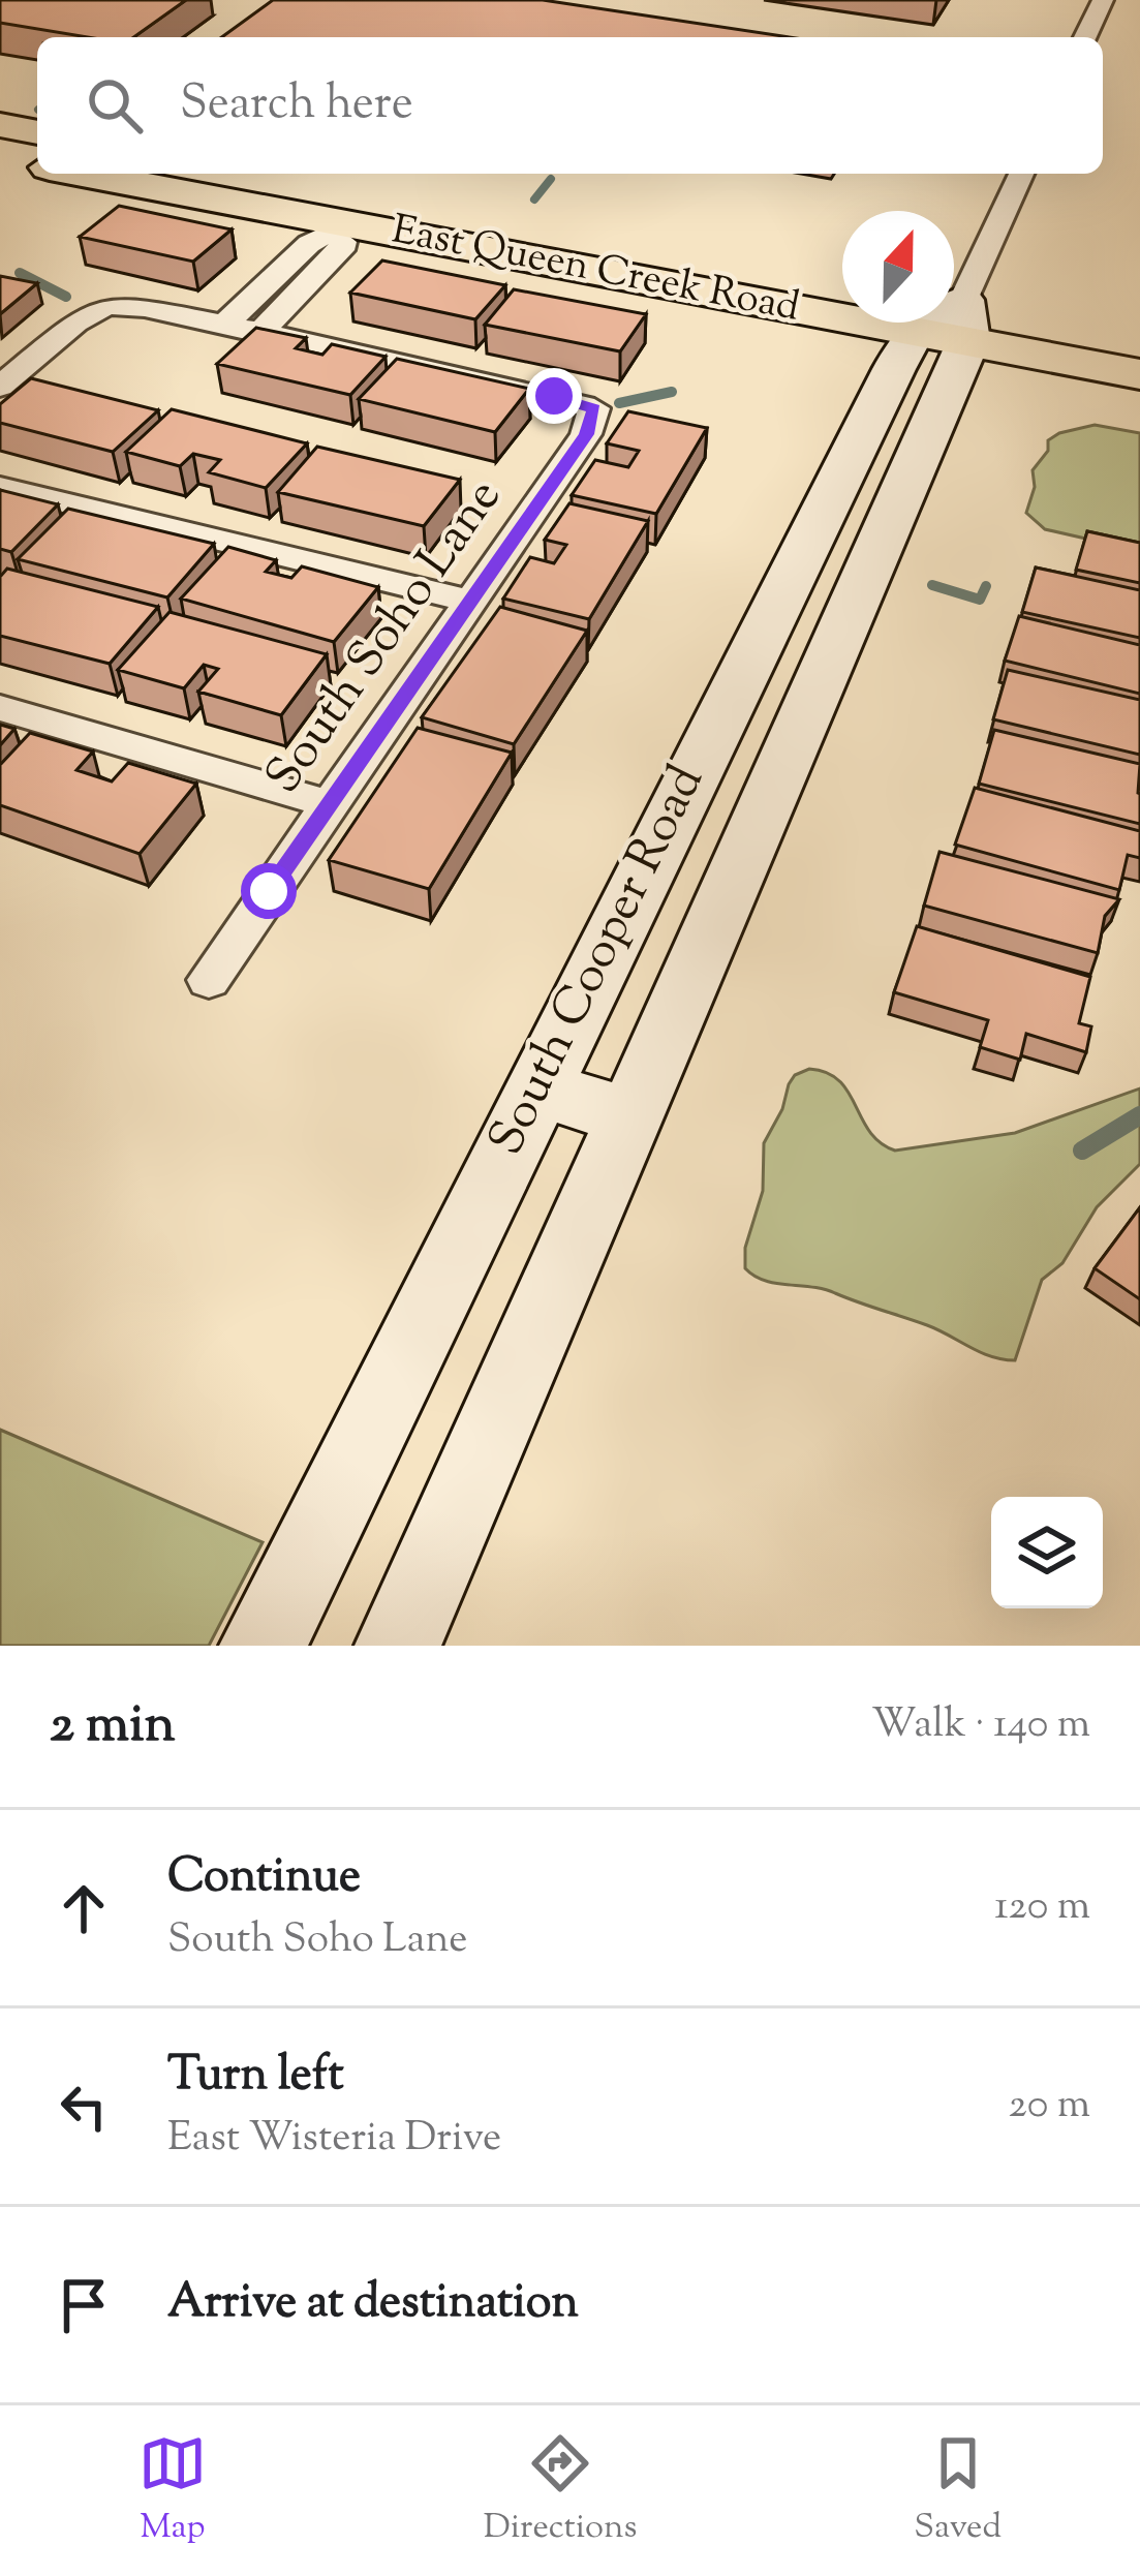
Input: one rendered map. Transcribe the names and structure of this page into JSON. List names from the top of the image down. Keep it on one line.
{"streets":{"main road":["East Queen Creek Road","South Cooper Road"],"street":["South Soho Lane"]},"north":"top","page":{"search":"Search here","heading":["2 min","Walk · 140 m"],"list":[["Continue","South Soho Lane","120 m"],["Turn left","East Wisteria Drive","20 m"],"Arrive at destination"],"nav":["Map","Directions","Saved"]}}
